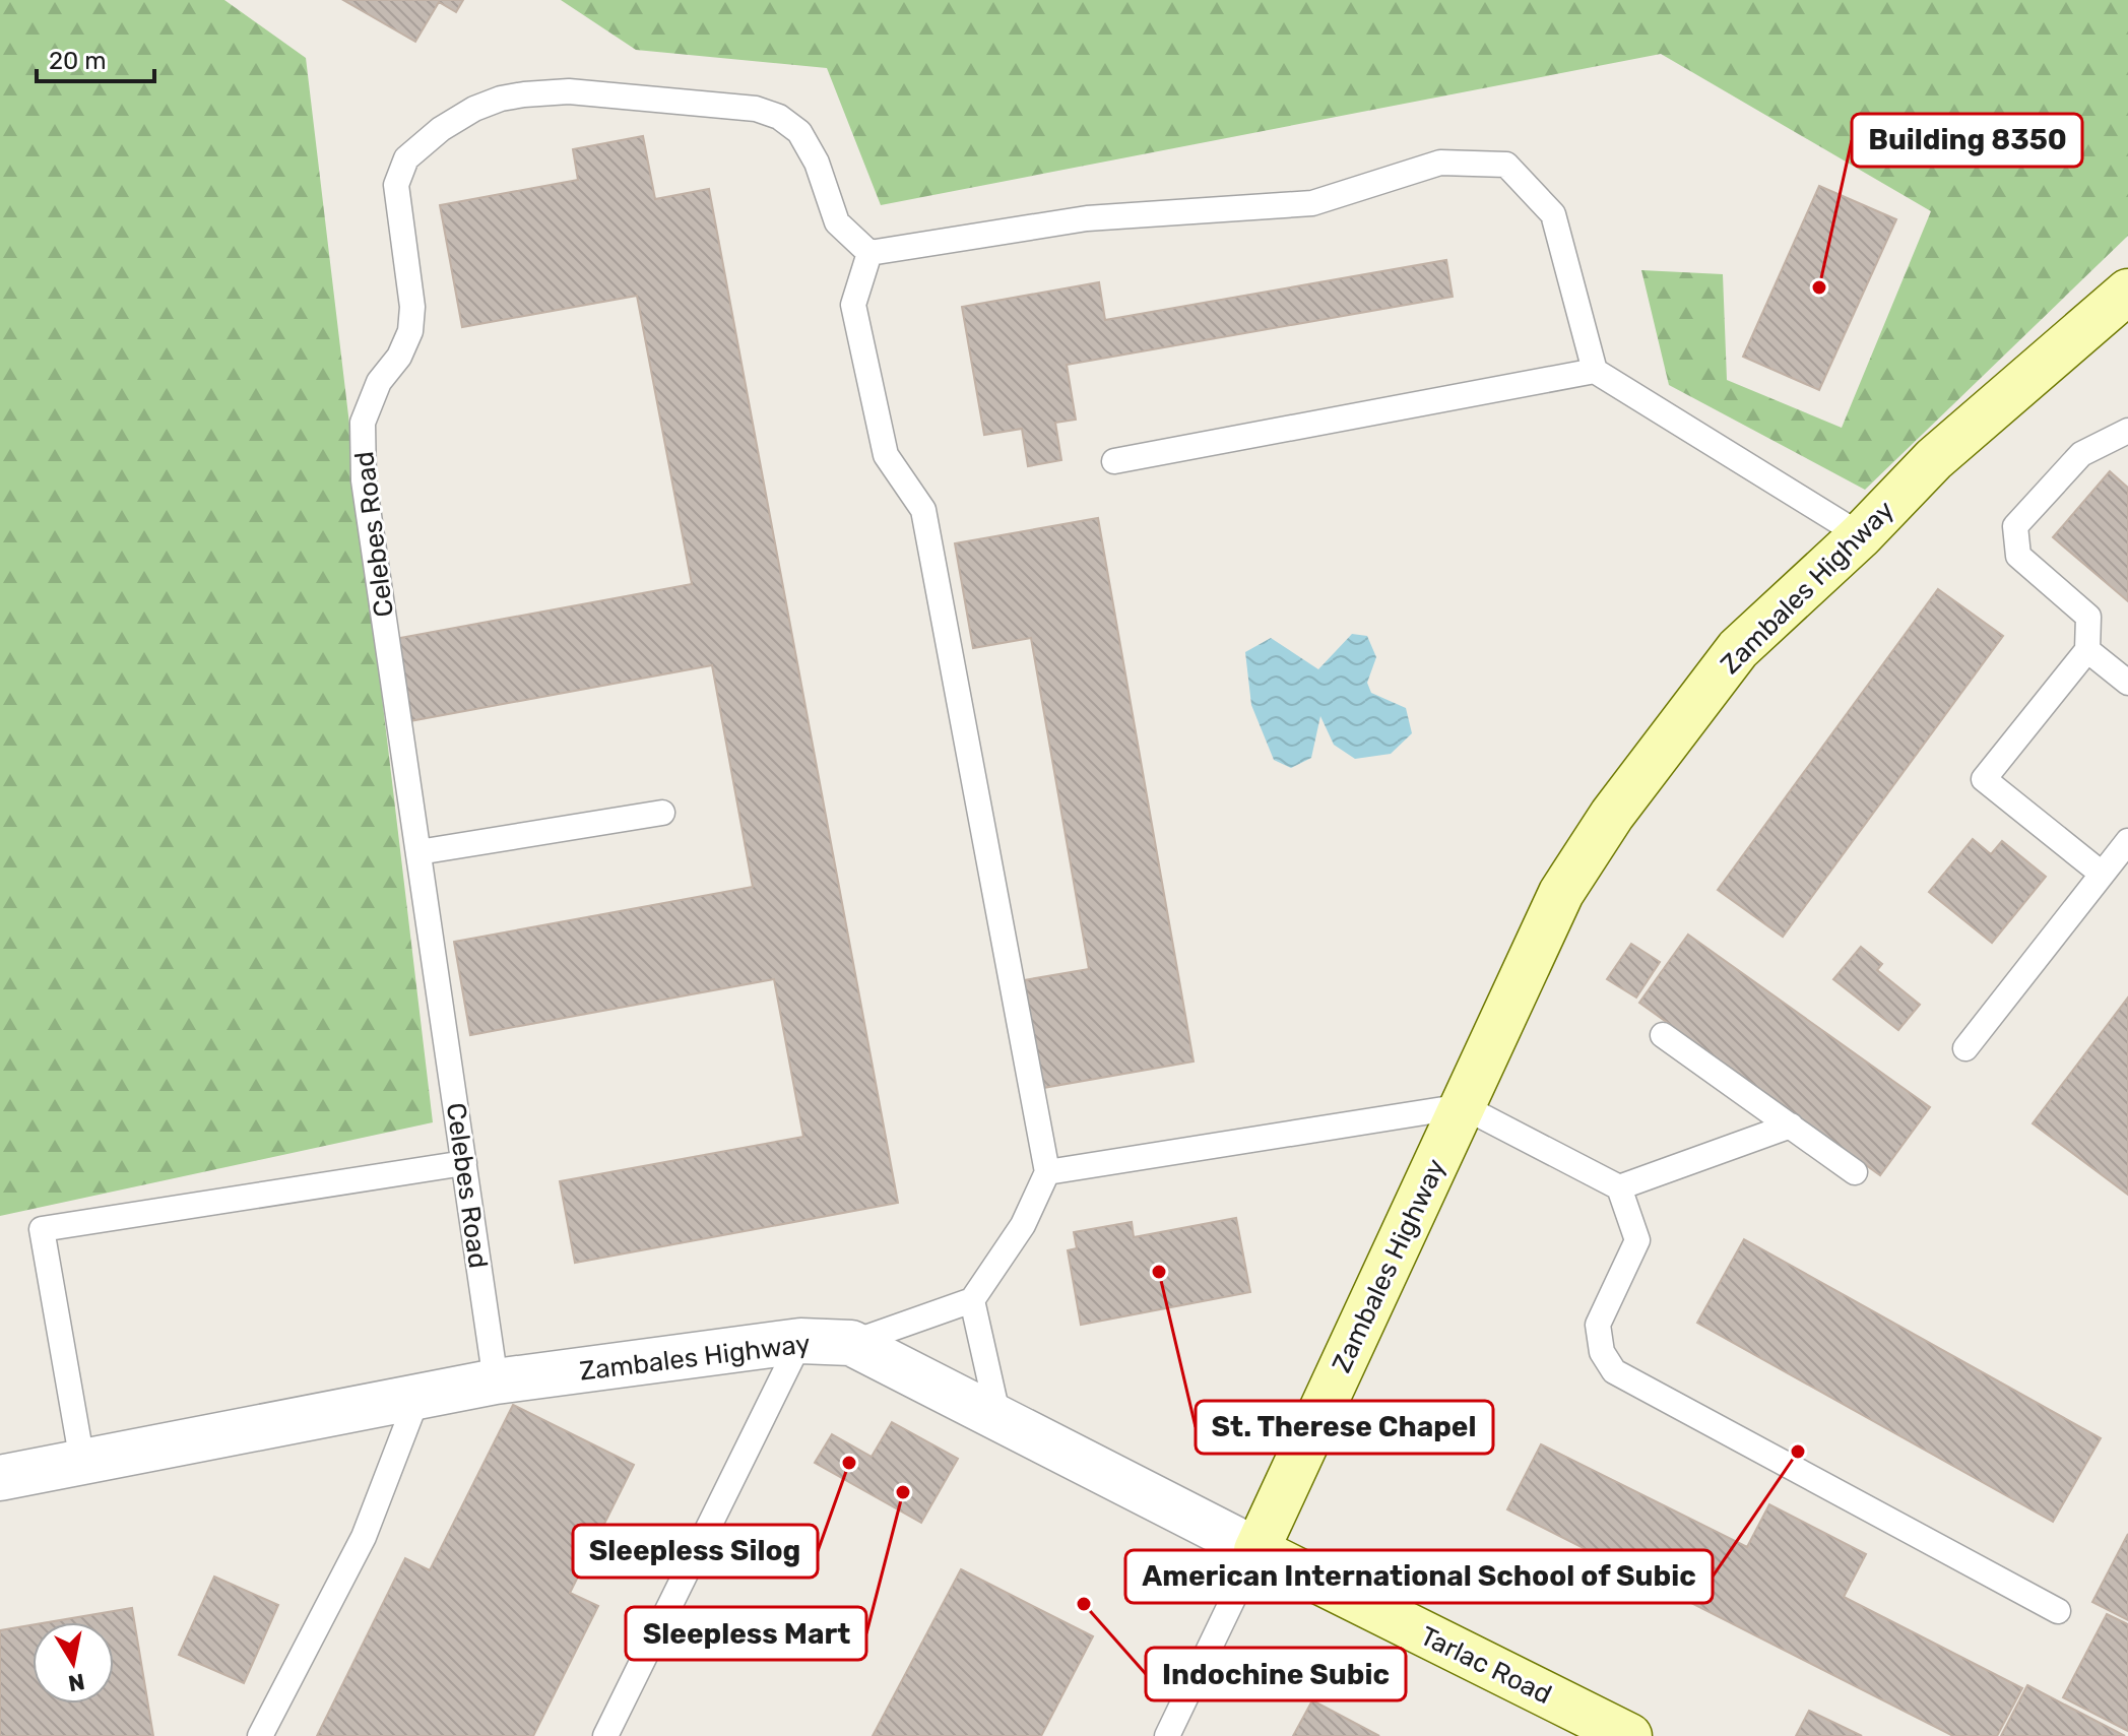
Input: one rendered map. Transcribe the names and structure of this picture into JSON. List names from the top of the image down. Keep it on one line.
{"streets":{"main road":["Zambales Highway","Tarlac Road"],"lane":["Celebes Road"]},"crossings":[["Celebes Road","Zambales Highway"],["Zambales Highway","Tarlac Road"]],"places":["Building 8350","St. Therese Chapel","American International School of Subic","Sleepless Silog","Sleepless Mart","Indochine Subic"],"scale_bar":"20 m","north":"bottom"}
